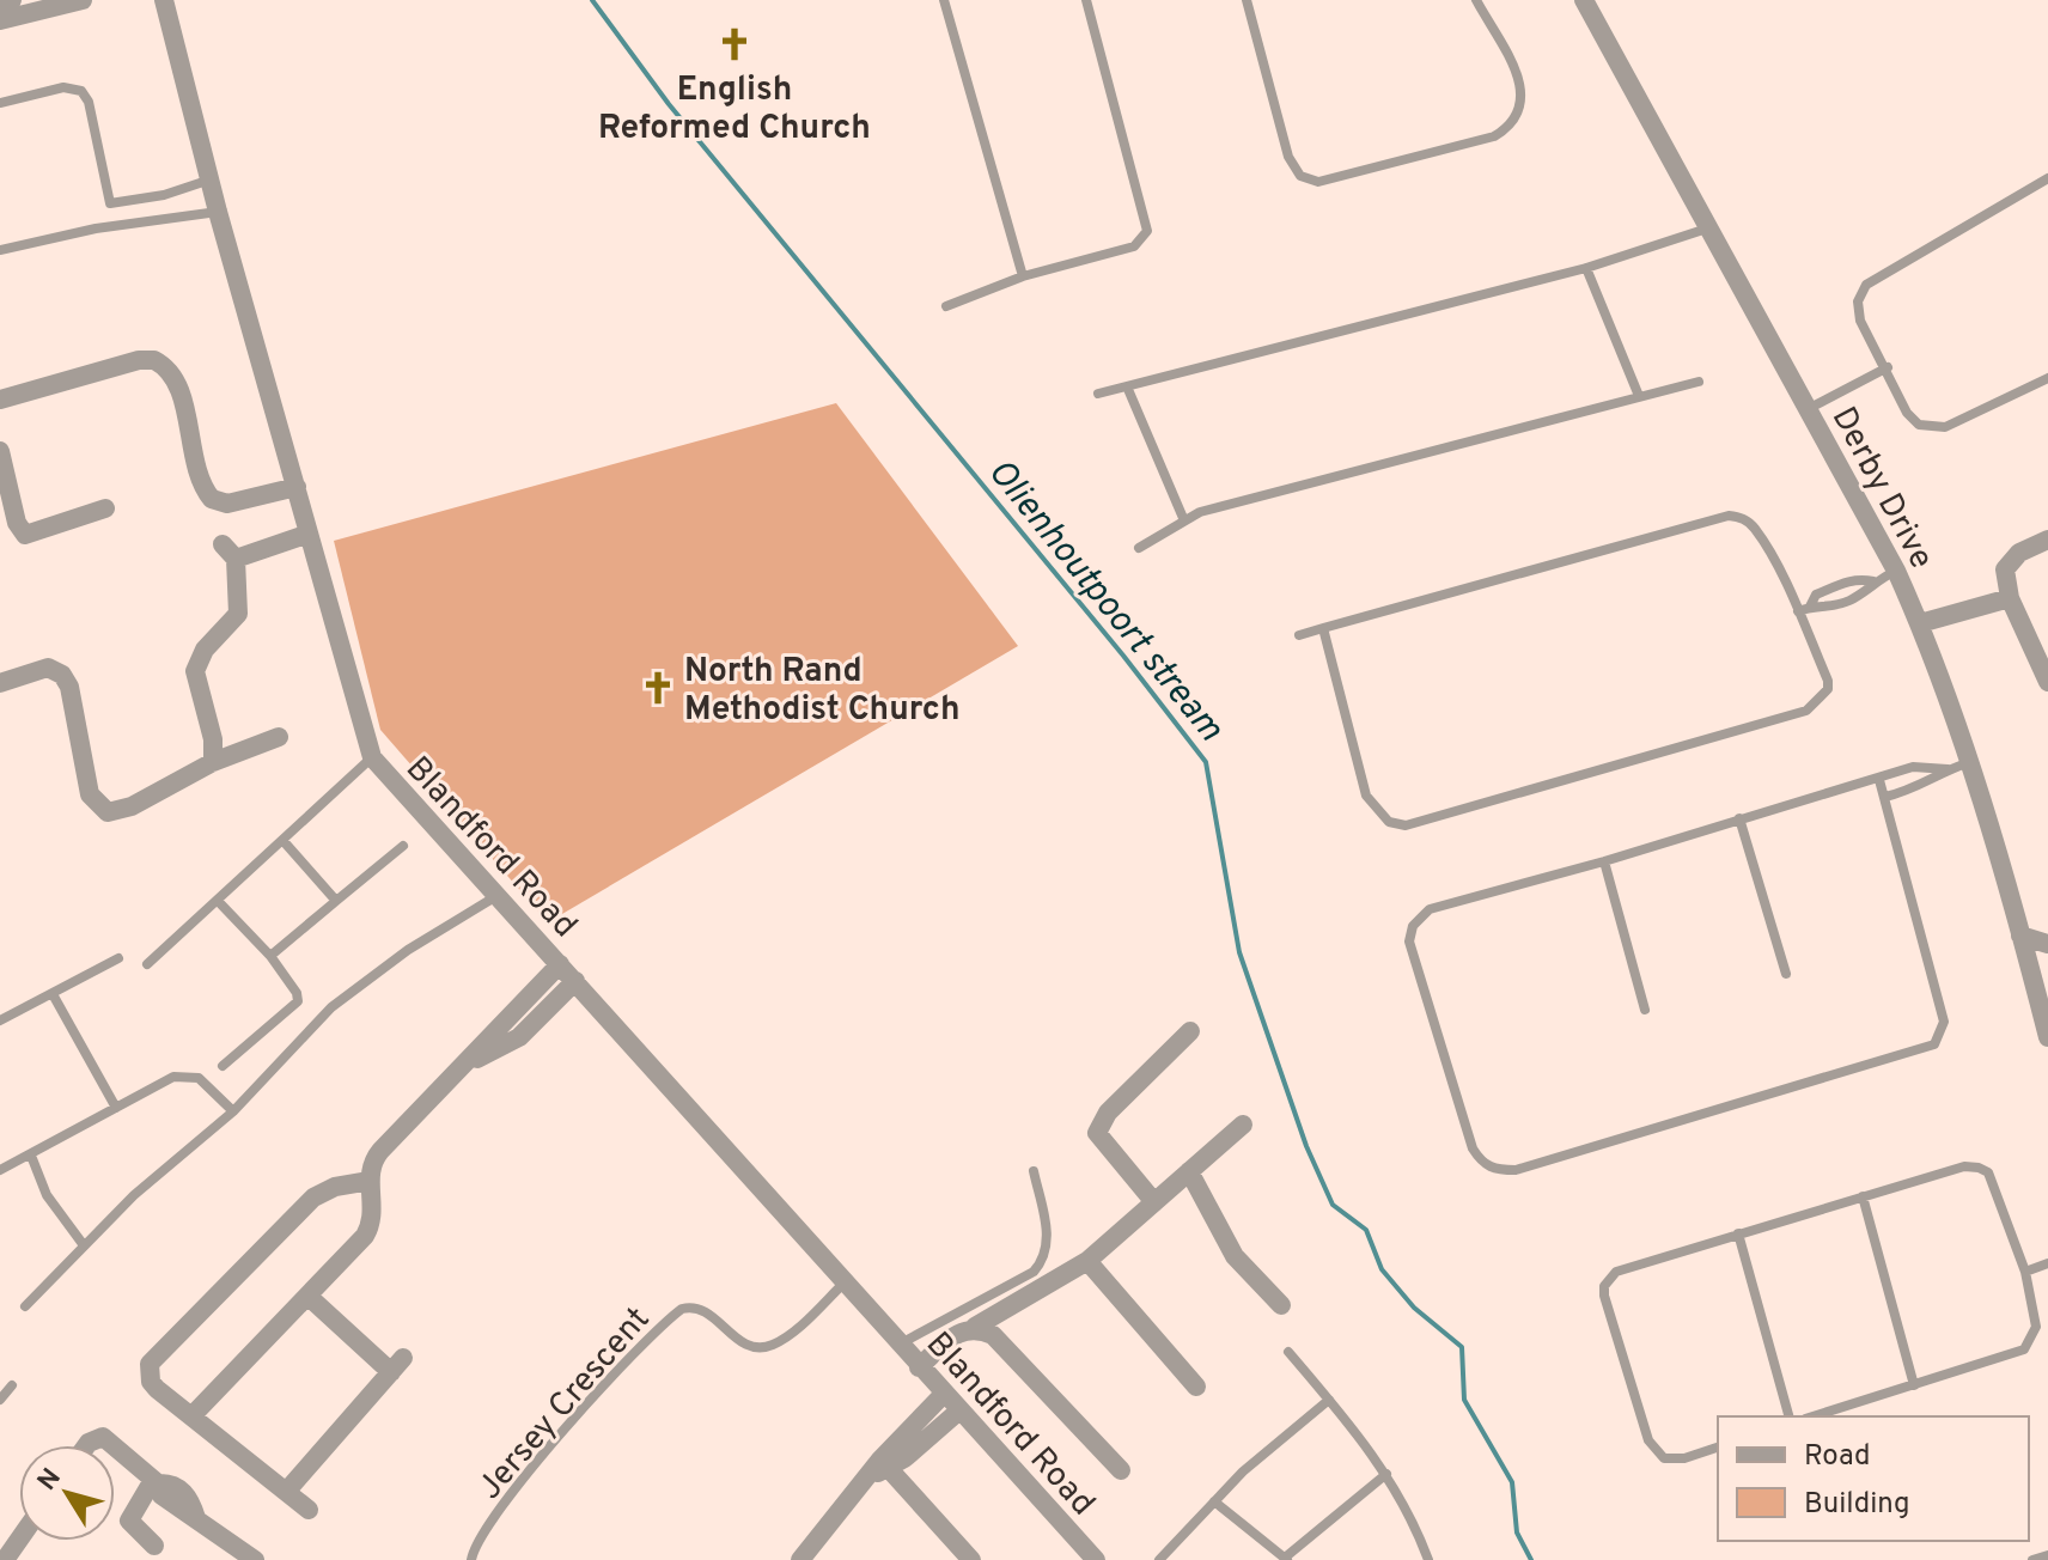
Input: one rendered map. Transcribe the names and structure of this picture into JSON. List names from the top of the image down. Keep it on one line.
{"streets":{"street":["Derby Drive","Blandford Road"],"lane":["Jersey Crescent"]},"crossings":[["Blandford Road","Jersey Crescent"]],"water":["Olienhoutpoort stream"],"places":{"church":["English Reformed Church","North Rand Methodist Church"]},"legend":["Road","Building"],"north":"top left"}
